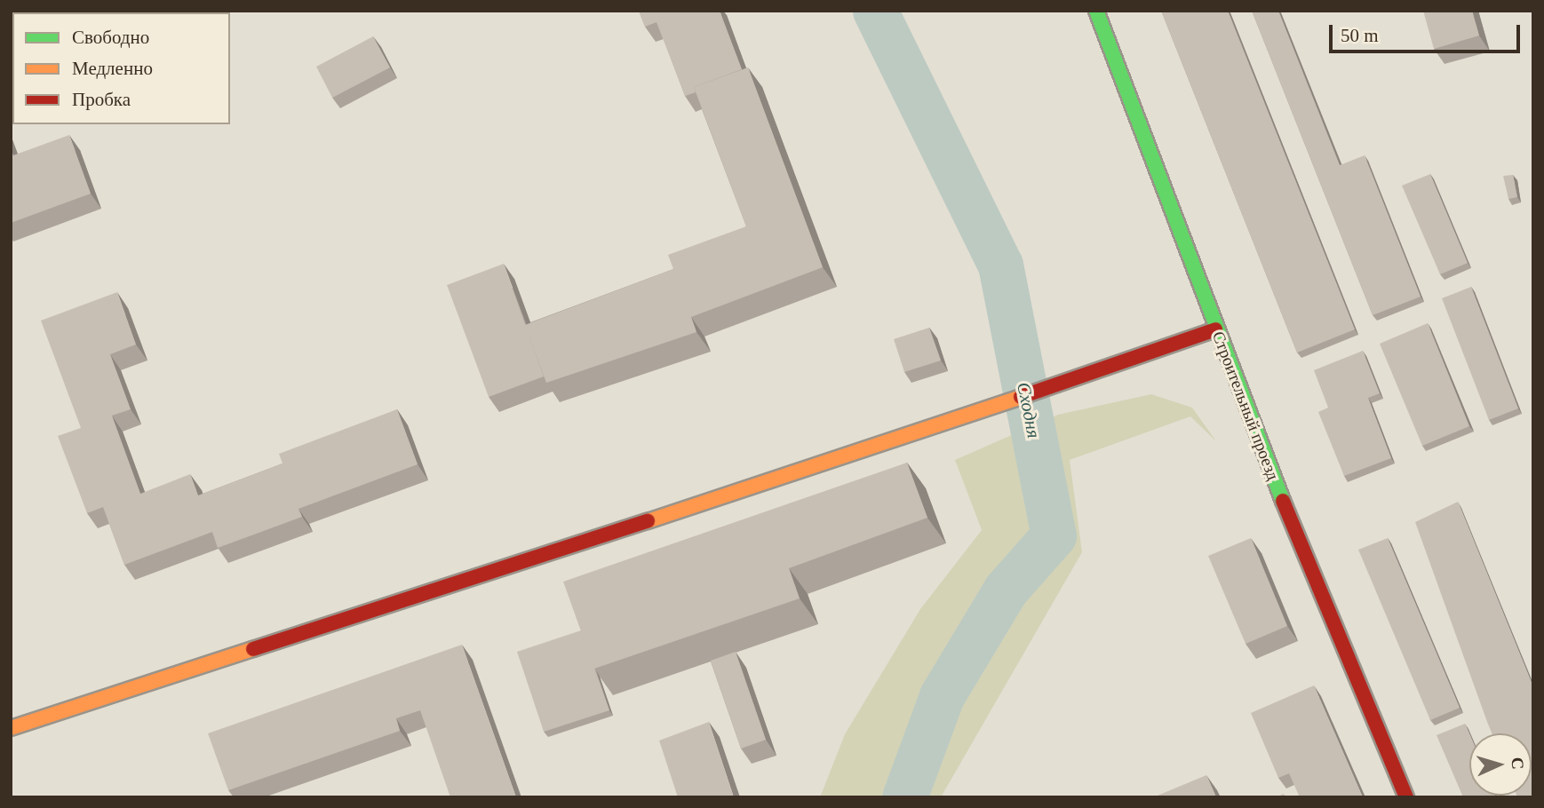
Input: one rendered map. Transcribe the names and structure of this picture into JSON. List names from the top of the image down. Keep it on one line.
{"streets":{"street":["Строительный проезд"]},"water":["Сходня"],"legend":["Свободно","Медленно","Пробка"],"scale_bar":"50 m","north":"right"}
